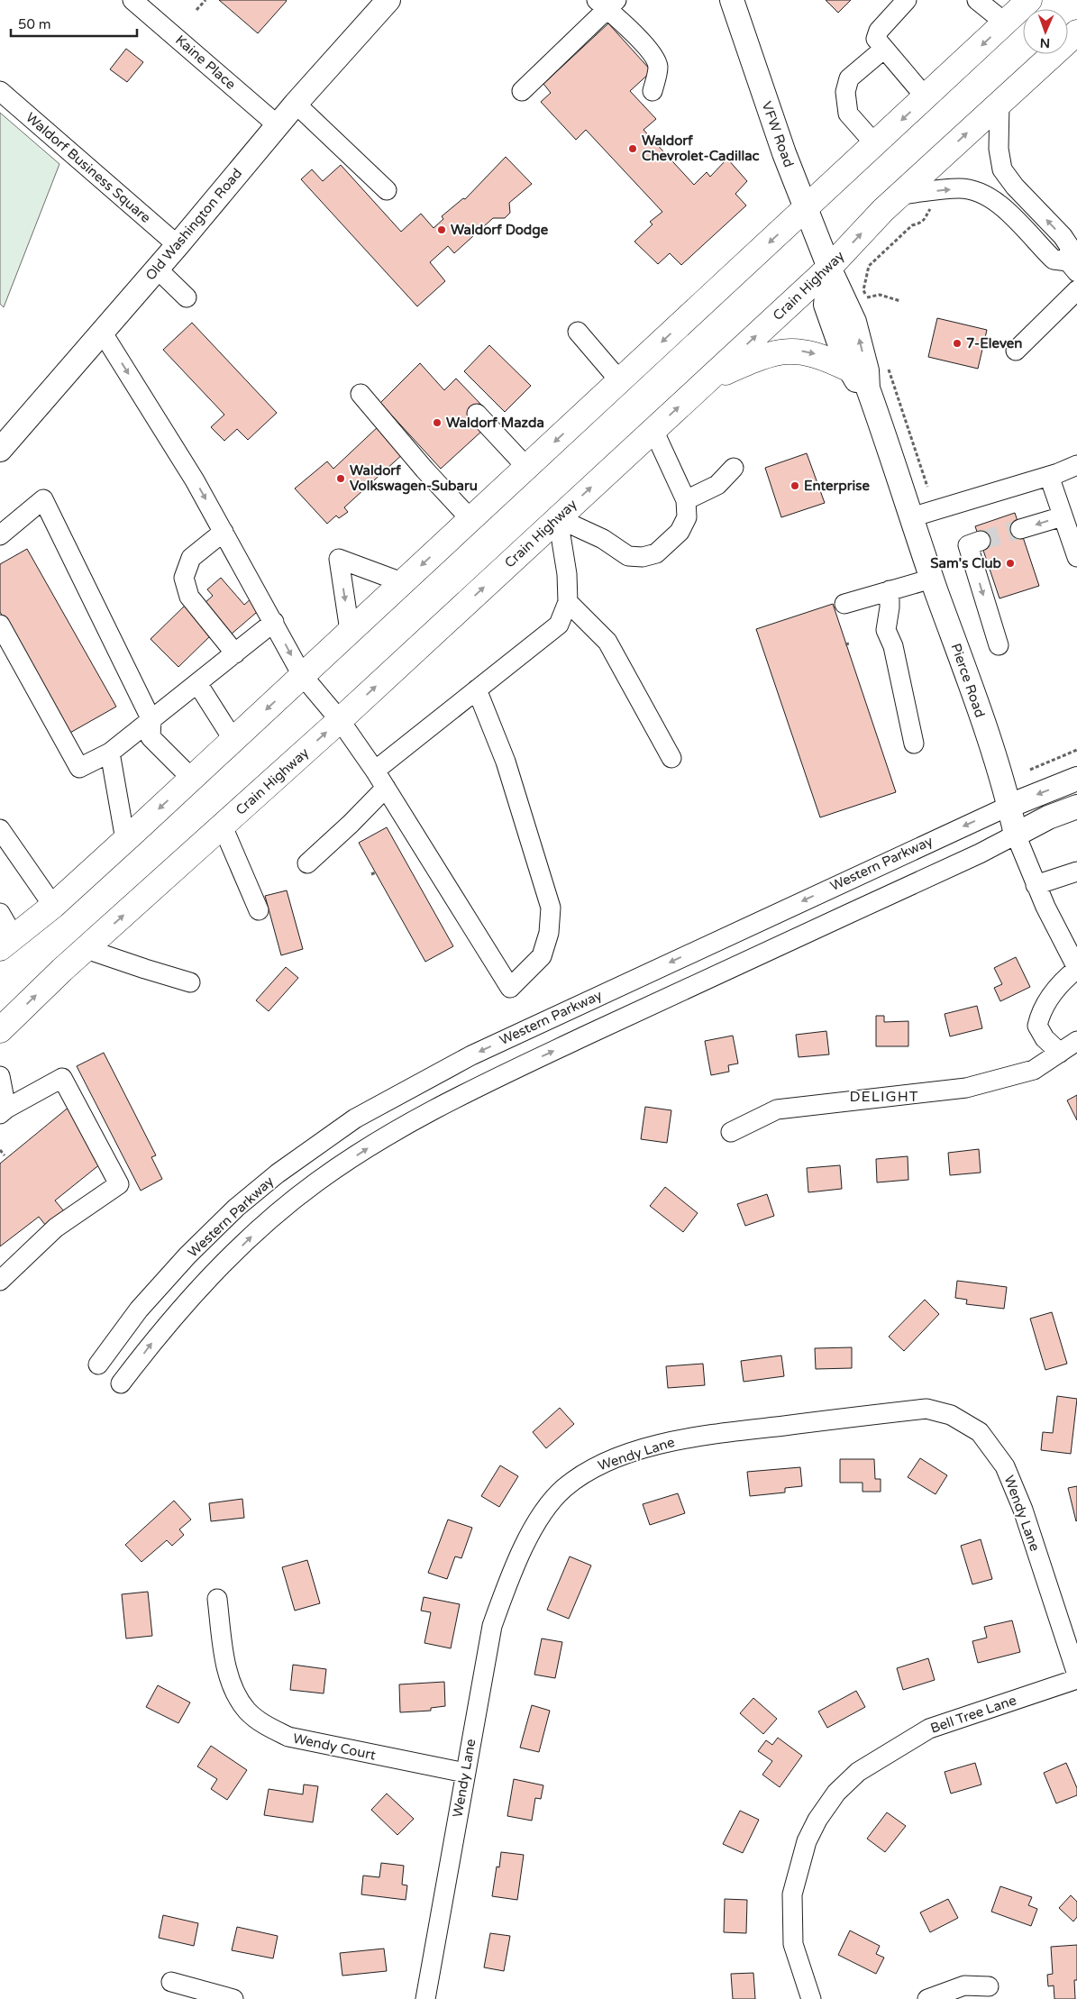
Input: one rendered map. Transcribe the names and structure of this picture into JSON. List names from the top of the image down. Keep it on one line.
{"streets":{"highway":["Crain Highway"],"main road":["VFW Road","Old Washington Road","Pierce Road","Western Parkway"],"street":["Kaine Place","Waldorf Business Square","Wendy Lane","Bell Tree Lane","Wendy Court"]},"crossings":[["Kaine Place","Old Washington Road"],["VFW Road","Crain Highway"],["VFW Road","Pierce Road"],["Waldorf Business Square","Old Washington Road"],["Crain Highway","Pierce Road"],["Pierce Road","Western Parkway"],["Wendy Lane","Wendy Court"]],"districts":["DELIGHT"],"places":["Waldorf Chevrolet-Cadillac","Waldorf Dodge","7-Eleven","Waldorf Mazda","Waldorf Volkswagen-Subaru","Enterprise","Sam's Club"],"scale_bar":"50 m","north":"bottom"}
